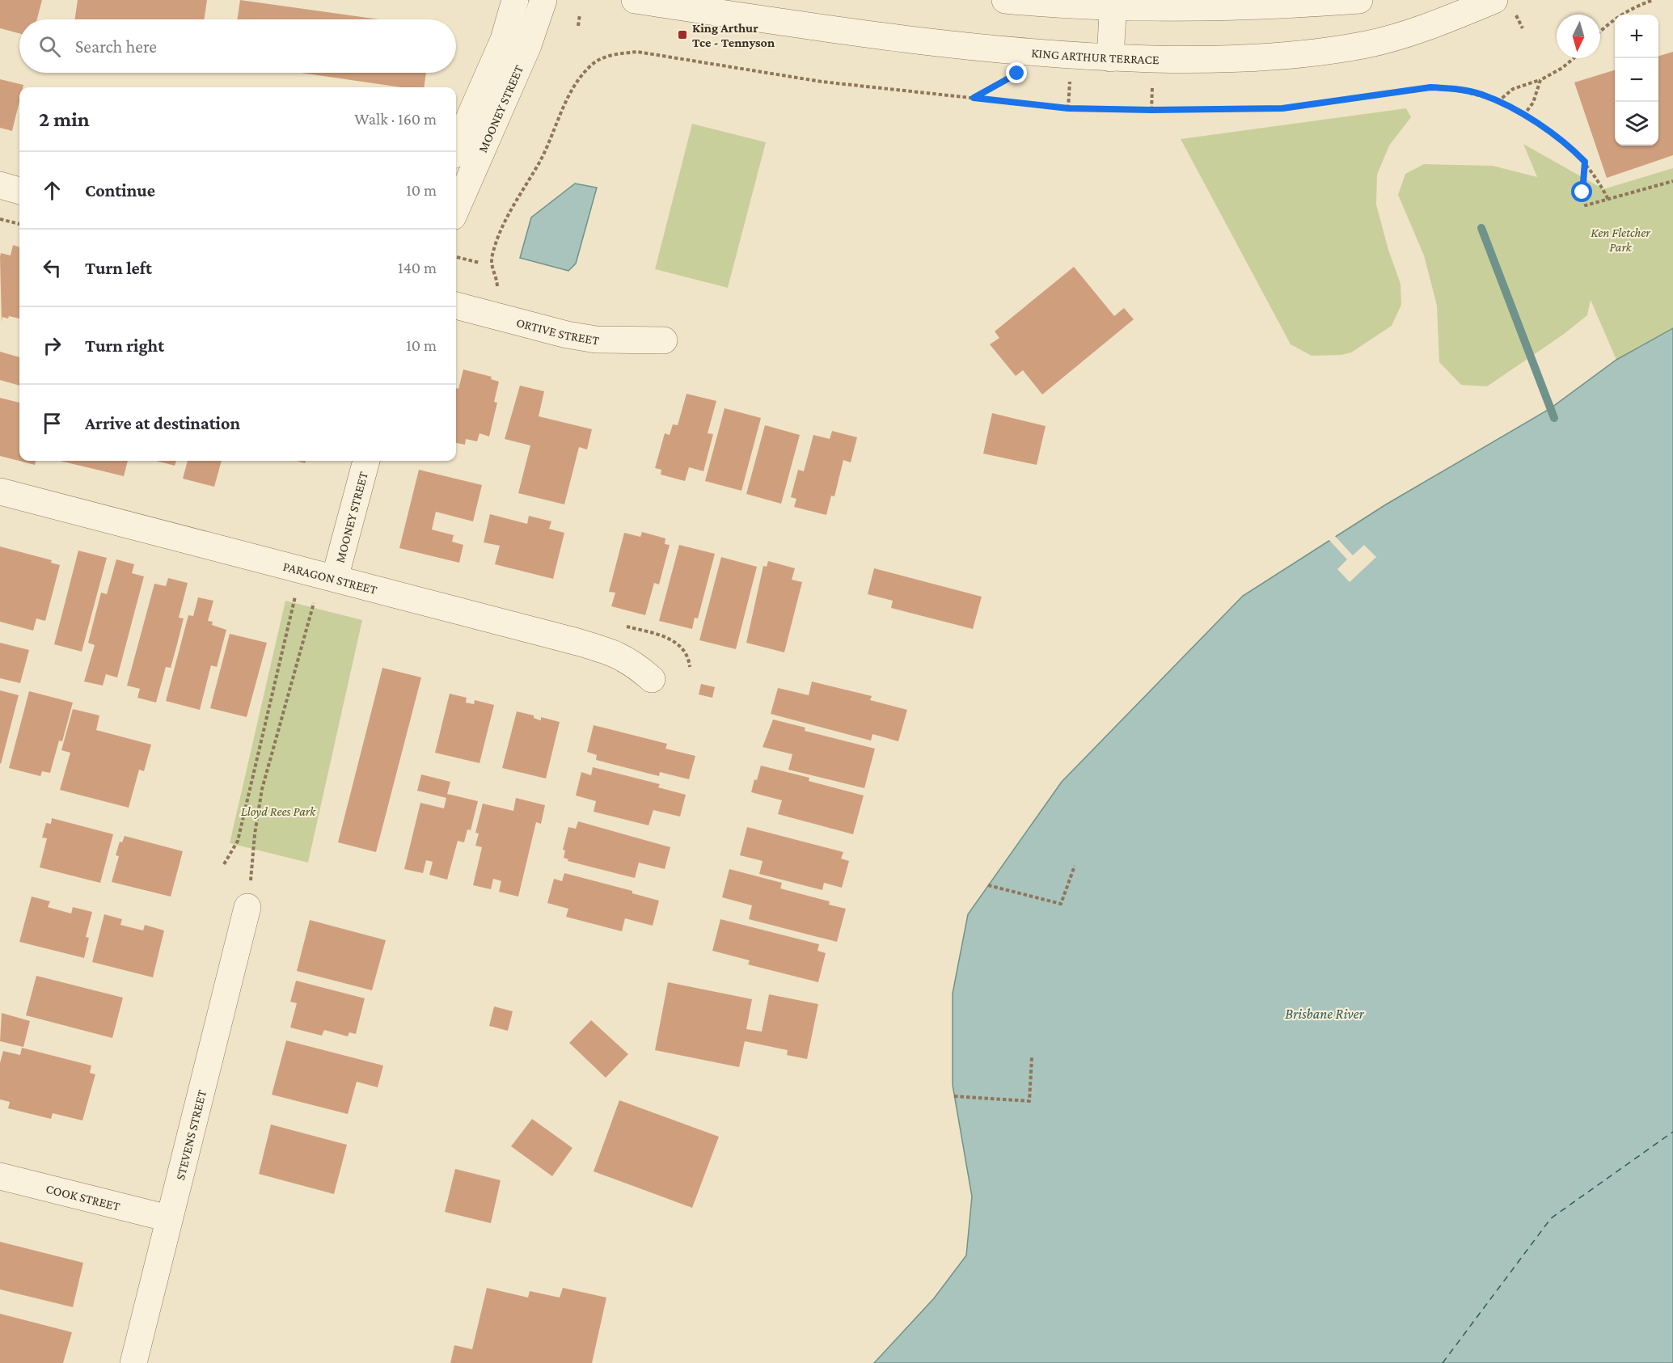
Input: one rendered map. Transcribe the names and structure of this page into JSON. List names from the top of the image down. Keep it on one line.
{"streets":{"street":["KING ARTHUR TERRACE","MOONEY STREET","ORTIVE STREET","PARAGON STREET","STEVENS STREET","COOK STREET"]},"crossings":[["MOONEY STREET","PARAGON STREET"],["STEVENS STREET","COOK STREET"]],"water":["Brisbane River"],"parks":["Ken Fletcher Park","Lloyd Rees Park"],"places":{"transit":["King Arthur Tce - Tennyson"]},"north":"bottom","page":{"map_buttons":["+","−"],"search":"Search here","heading":["2 min","Walk · 160 m"],"list":[["Continue","10 m"],["Turn left","140 m"],["Turn right","10 m"],"Arrive at destination"]}}
